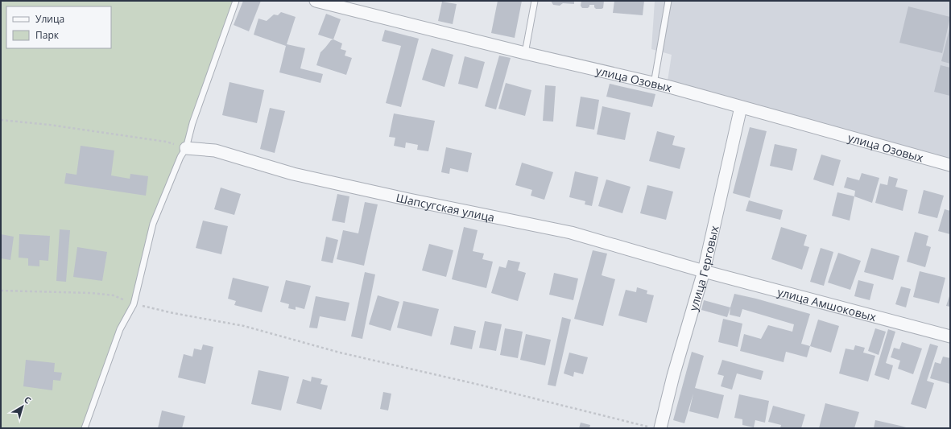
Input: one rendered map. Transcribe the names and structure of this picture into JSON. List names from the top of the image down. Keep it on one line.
{"streets":{"street":["улица Озовых","Шапсугская улица","улица Герговых","улица Амшоковых"]},"crossings":[["улица Озовых","улица Герговых"],["Шапсугская улица","улица Герговых"],["Шапсугская улица","улица Амшоковых"],["улица Герговых","улица Амшоковых"]],"legend":["Улица","Парк"],"north":"top right"}
